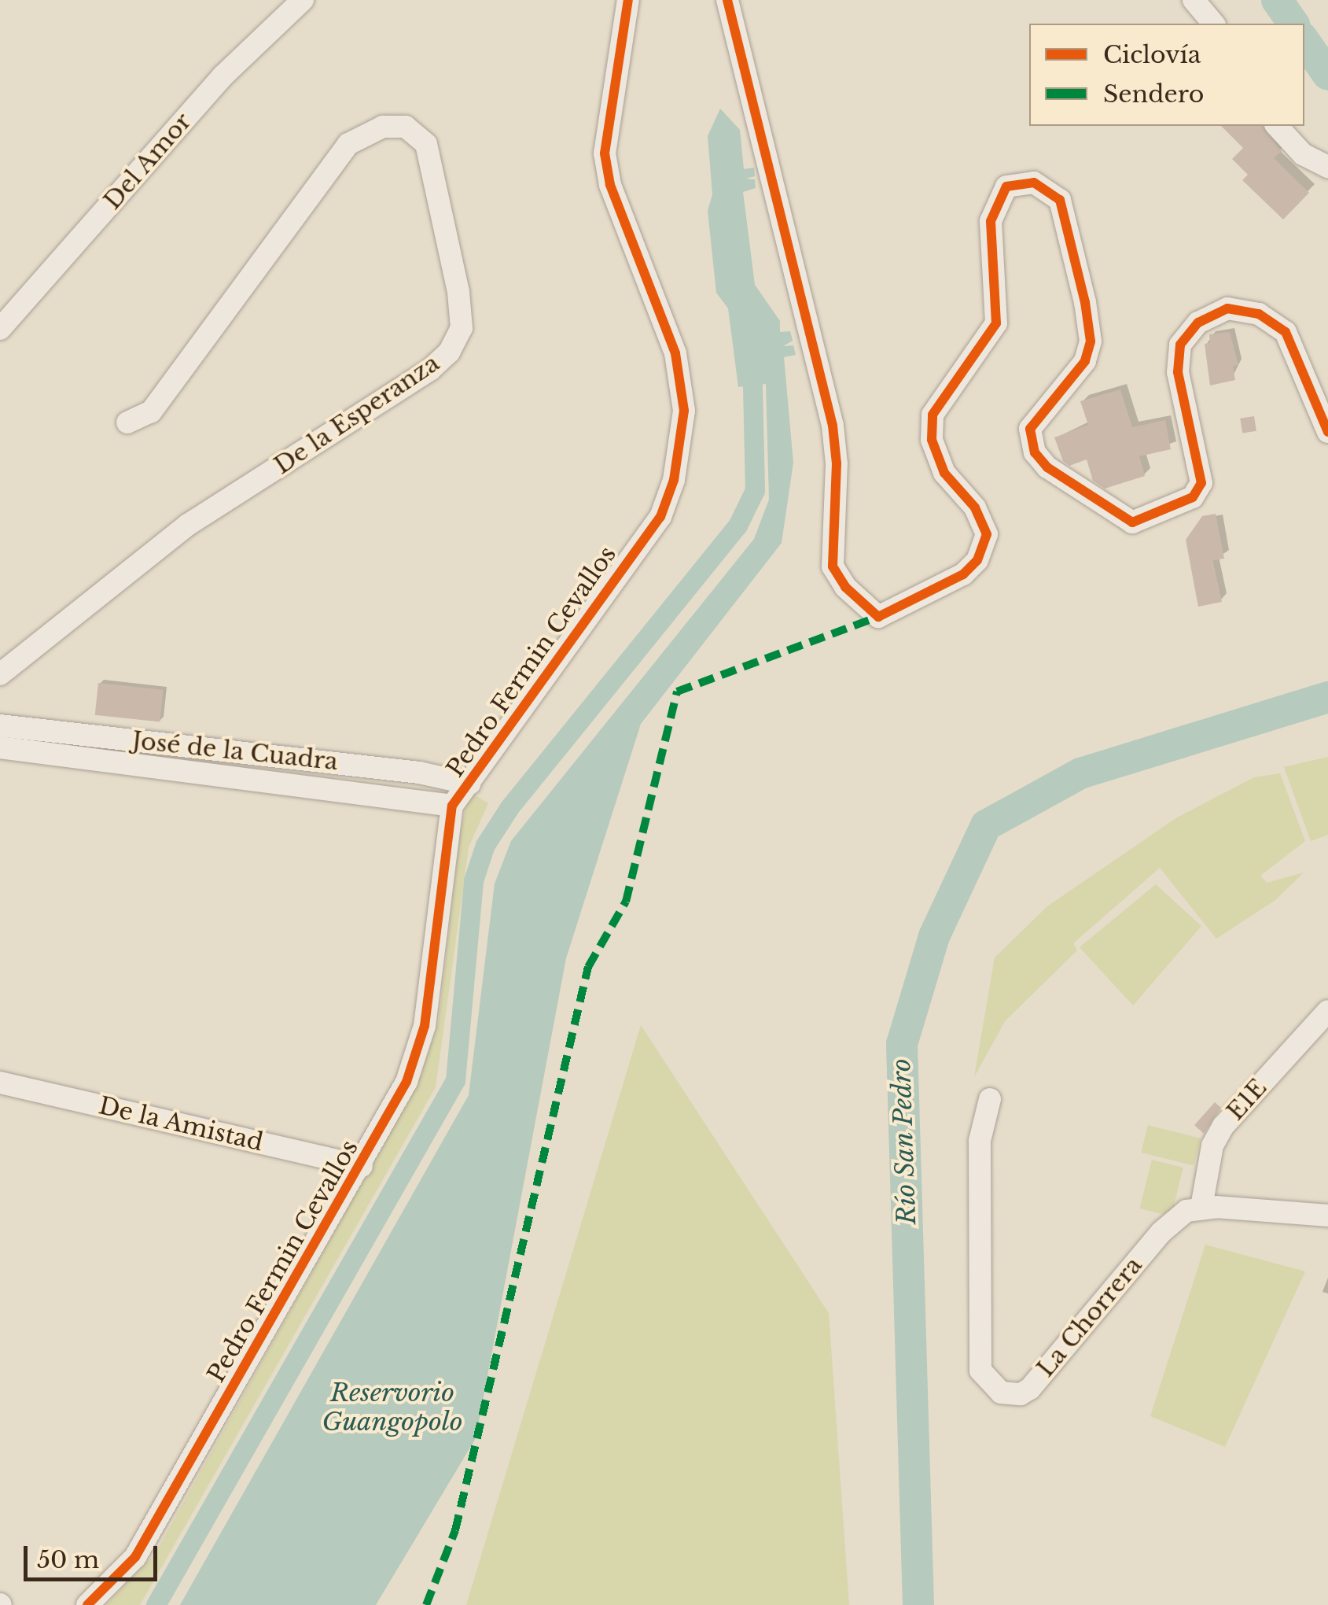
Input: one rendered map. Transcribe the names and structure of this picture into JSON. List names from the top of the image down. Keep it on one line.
{"streets":{"street":["Del Amor","De la Esperanza","Pedro Fermin Cevallos","José de la Cuadra","E1E","De la Amistad","La Chorrera"]},"crossings":[["Pedro Fermin Cevallos","José de la Cuadra"],["Pedro Fermin Cevallos","De la Amistad"],["E1E","La Chorrera"]],"water":["Río San Pedro","Reservorio Guangopolo"],"legend":["Ciclovía","Sendero"],"scale_bar":"50 m"}
